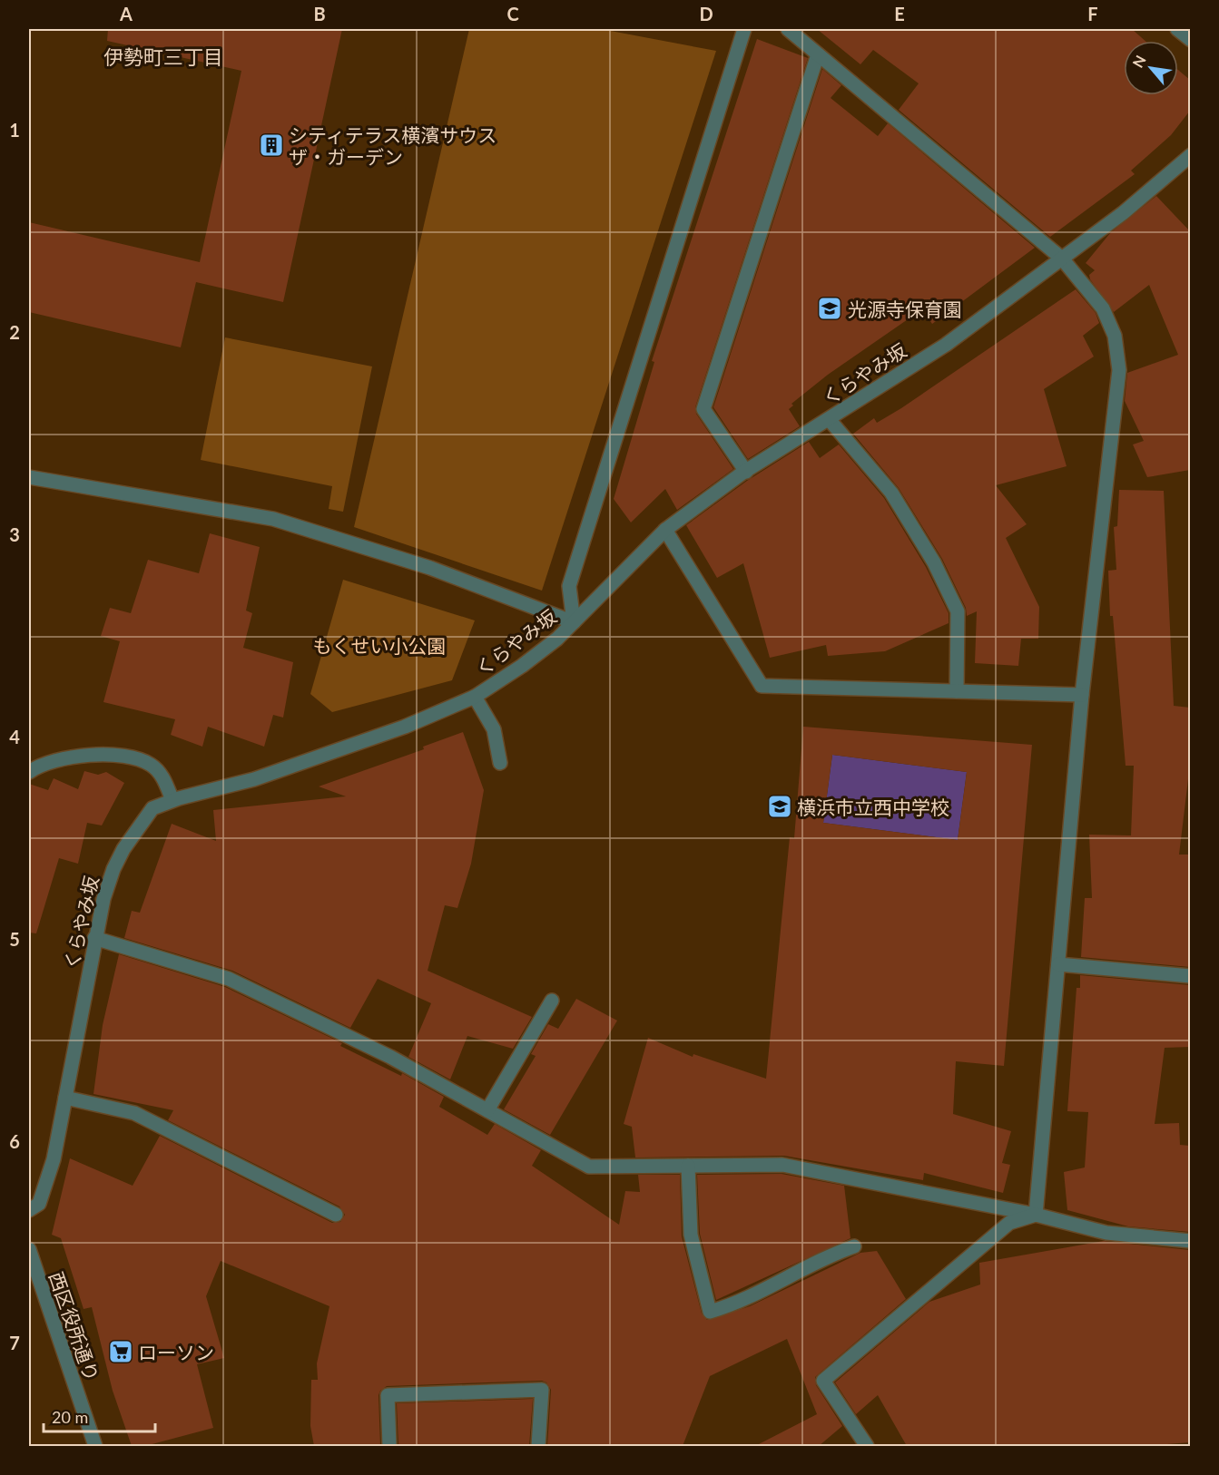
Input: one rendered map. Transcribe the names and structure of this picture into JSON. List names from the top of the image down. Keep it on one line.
{"streets":{"street":["くらやみ坂","西区役所通り"]},"districts":["伊勢町三丁目"],"parks":["もくせい小公園"],"places":{"building":["シティテラス横濱サウス ザ・ガーデン"],"school or university":["光源寺保育園","横浜市立西中学校"],"supermarket":["ローソン"]},"scale_bar":"20 m","north":"top left","grid":{"columns":["A","B","C","D","E","F"],"rows":["1","2","3","4","5","6","7"]}}
